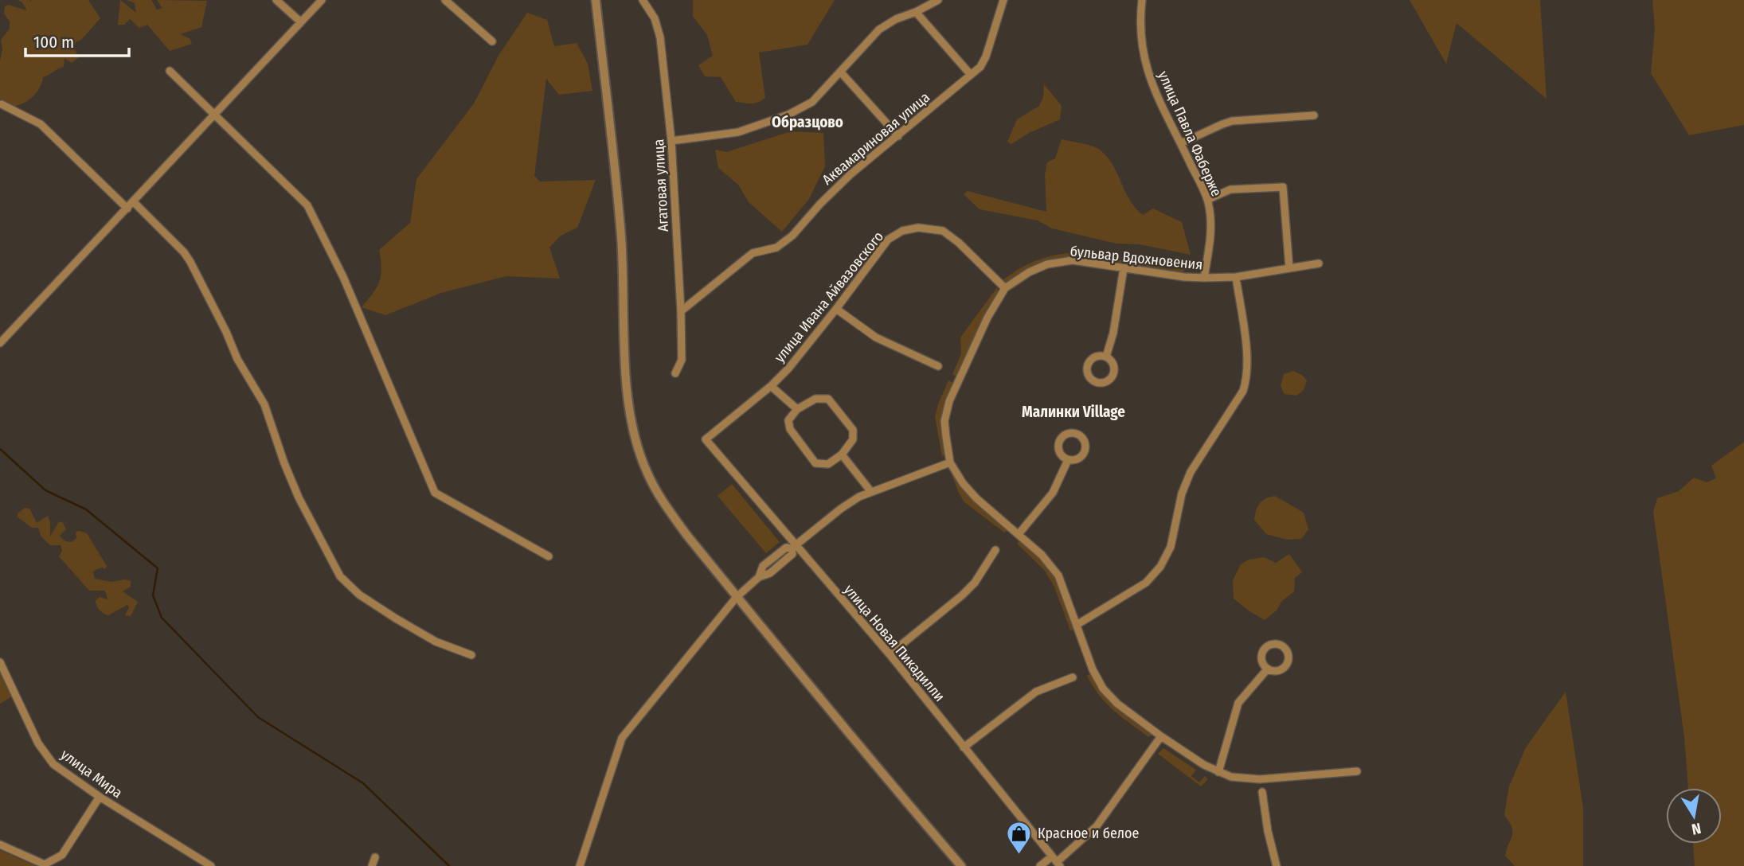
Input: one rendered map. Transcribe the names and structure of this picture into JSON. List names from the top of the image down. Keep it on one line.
{"streets":{"street":["улица Павла Фаберже","Аквамариновая улица","Агатовая улица","бульвар Вдохновения","улица Ивана Айвазовского","улица Новая Пикадилли","улица Мира"]},"crossings":[["улица Павла Фаберже","бульвар Вдохновения"],["Аквамариновая улица","Агатовая улица"],["бульвар Вдохновения","улица Ивана Айвазовского"],["улица Ивана Айвазовского","улица Новая Пикадилли"]],"districts":["Образцово","Малинки Village"],"places":{"shop":["Красное и белое"]},"scale_bar":"100 m","north":"bottom"}
